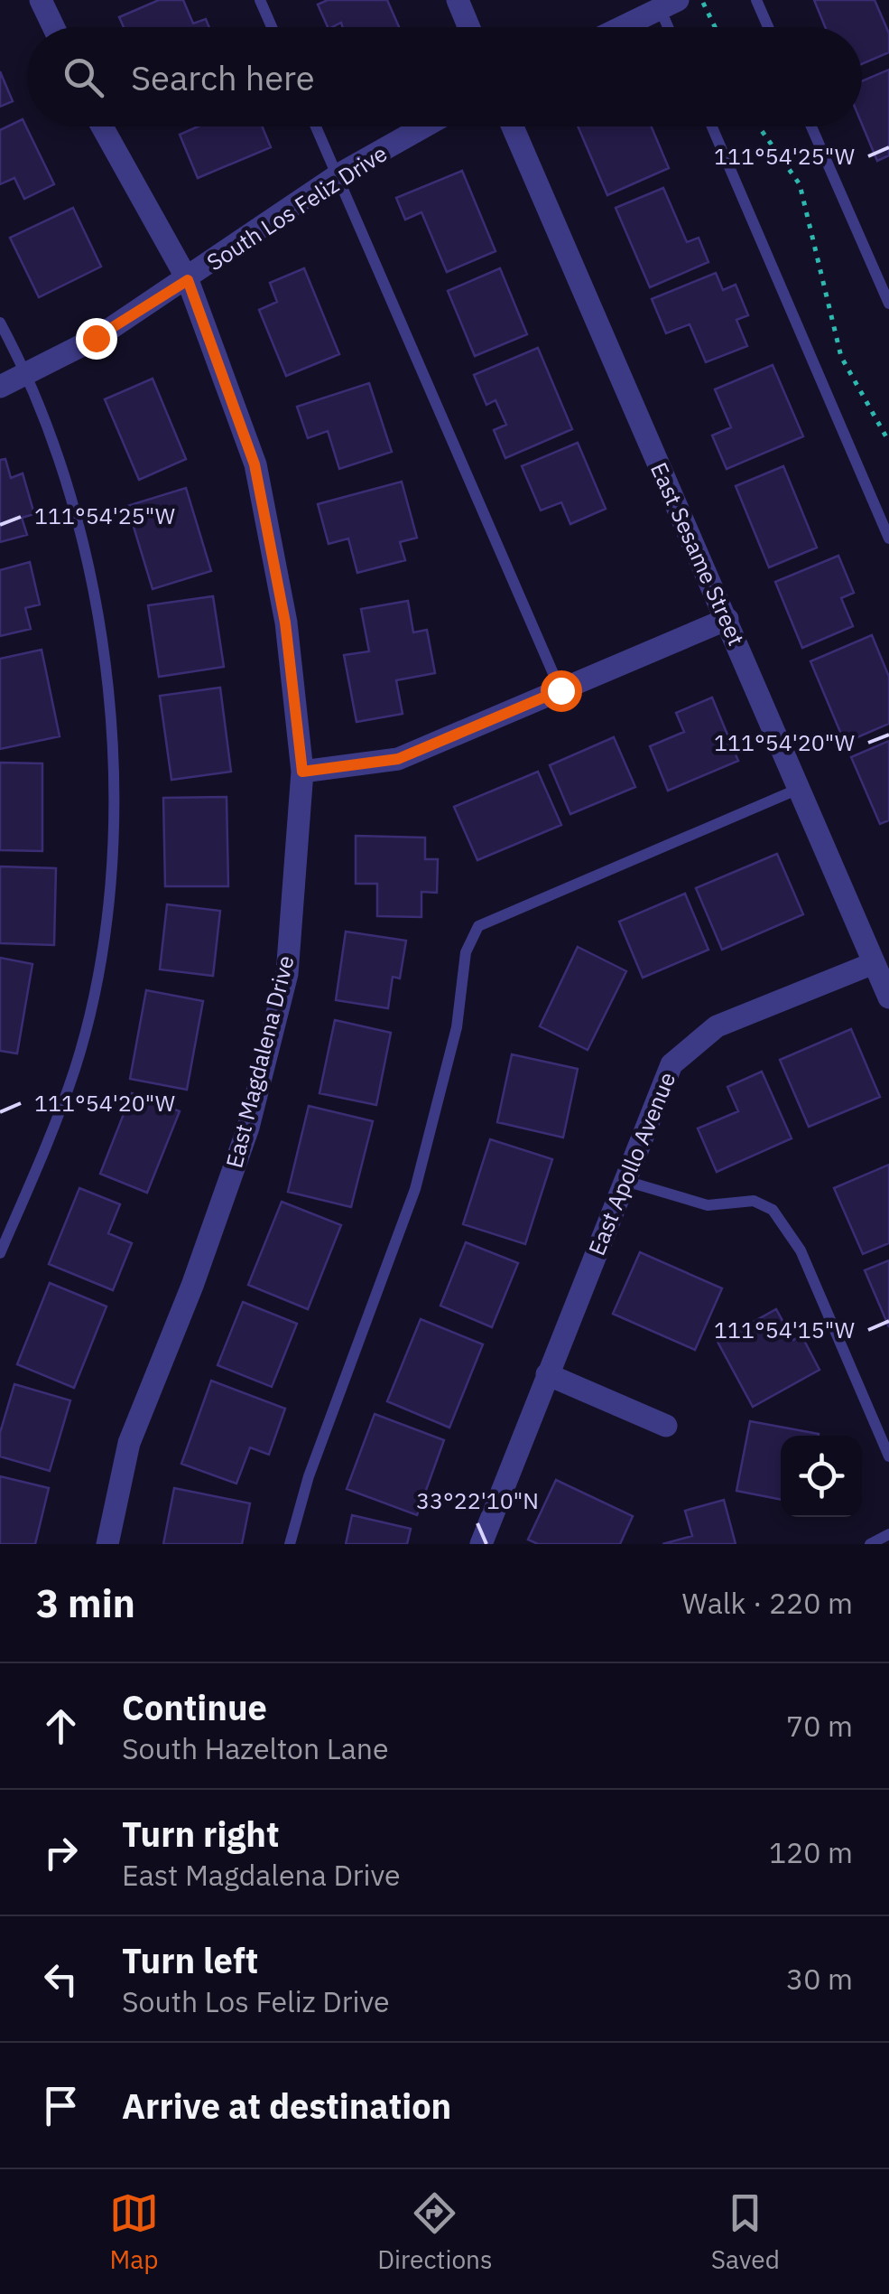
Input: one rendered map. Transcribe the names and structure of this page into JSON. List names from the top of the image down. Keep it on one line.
{"streets":{"street":["South Los Feliz Drive","East Sesame Street","East Magdalena Drive","East Apollo Avenue"]},"crossings":[["South Los Feliz Drive","East Magdalena Drive"],["East Sesame Street","East Apollo Avenue"]],"page":{"search":"Search here","heading":["3 min","Walk · 220 m"],"list":[["Continue","South Hazelton Lane","70 m"],["Turn right","East Magdalena Drive","120 m"],["Turn left","South Los Feliz Drive","30 m"],"Arrive at destination"],"nav":["Map","Directions","Saved"]},"coordinates":["111°54'25\"W","111°54'20\"W","111°54'15\"W","33°22'10\"N"]}
